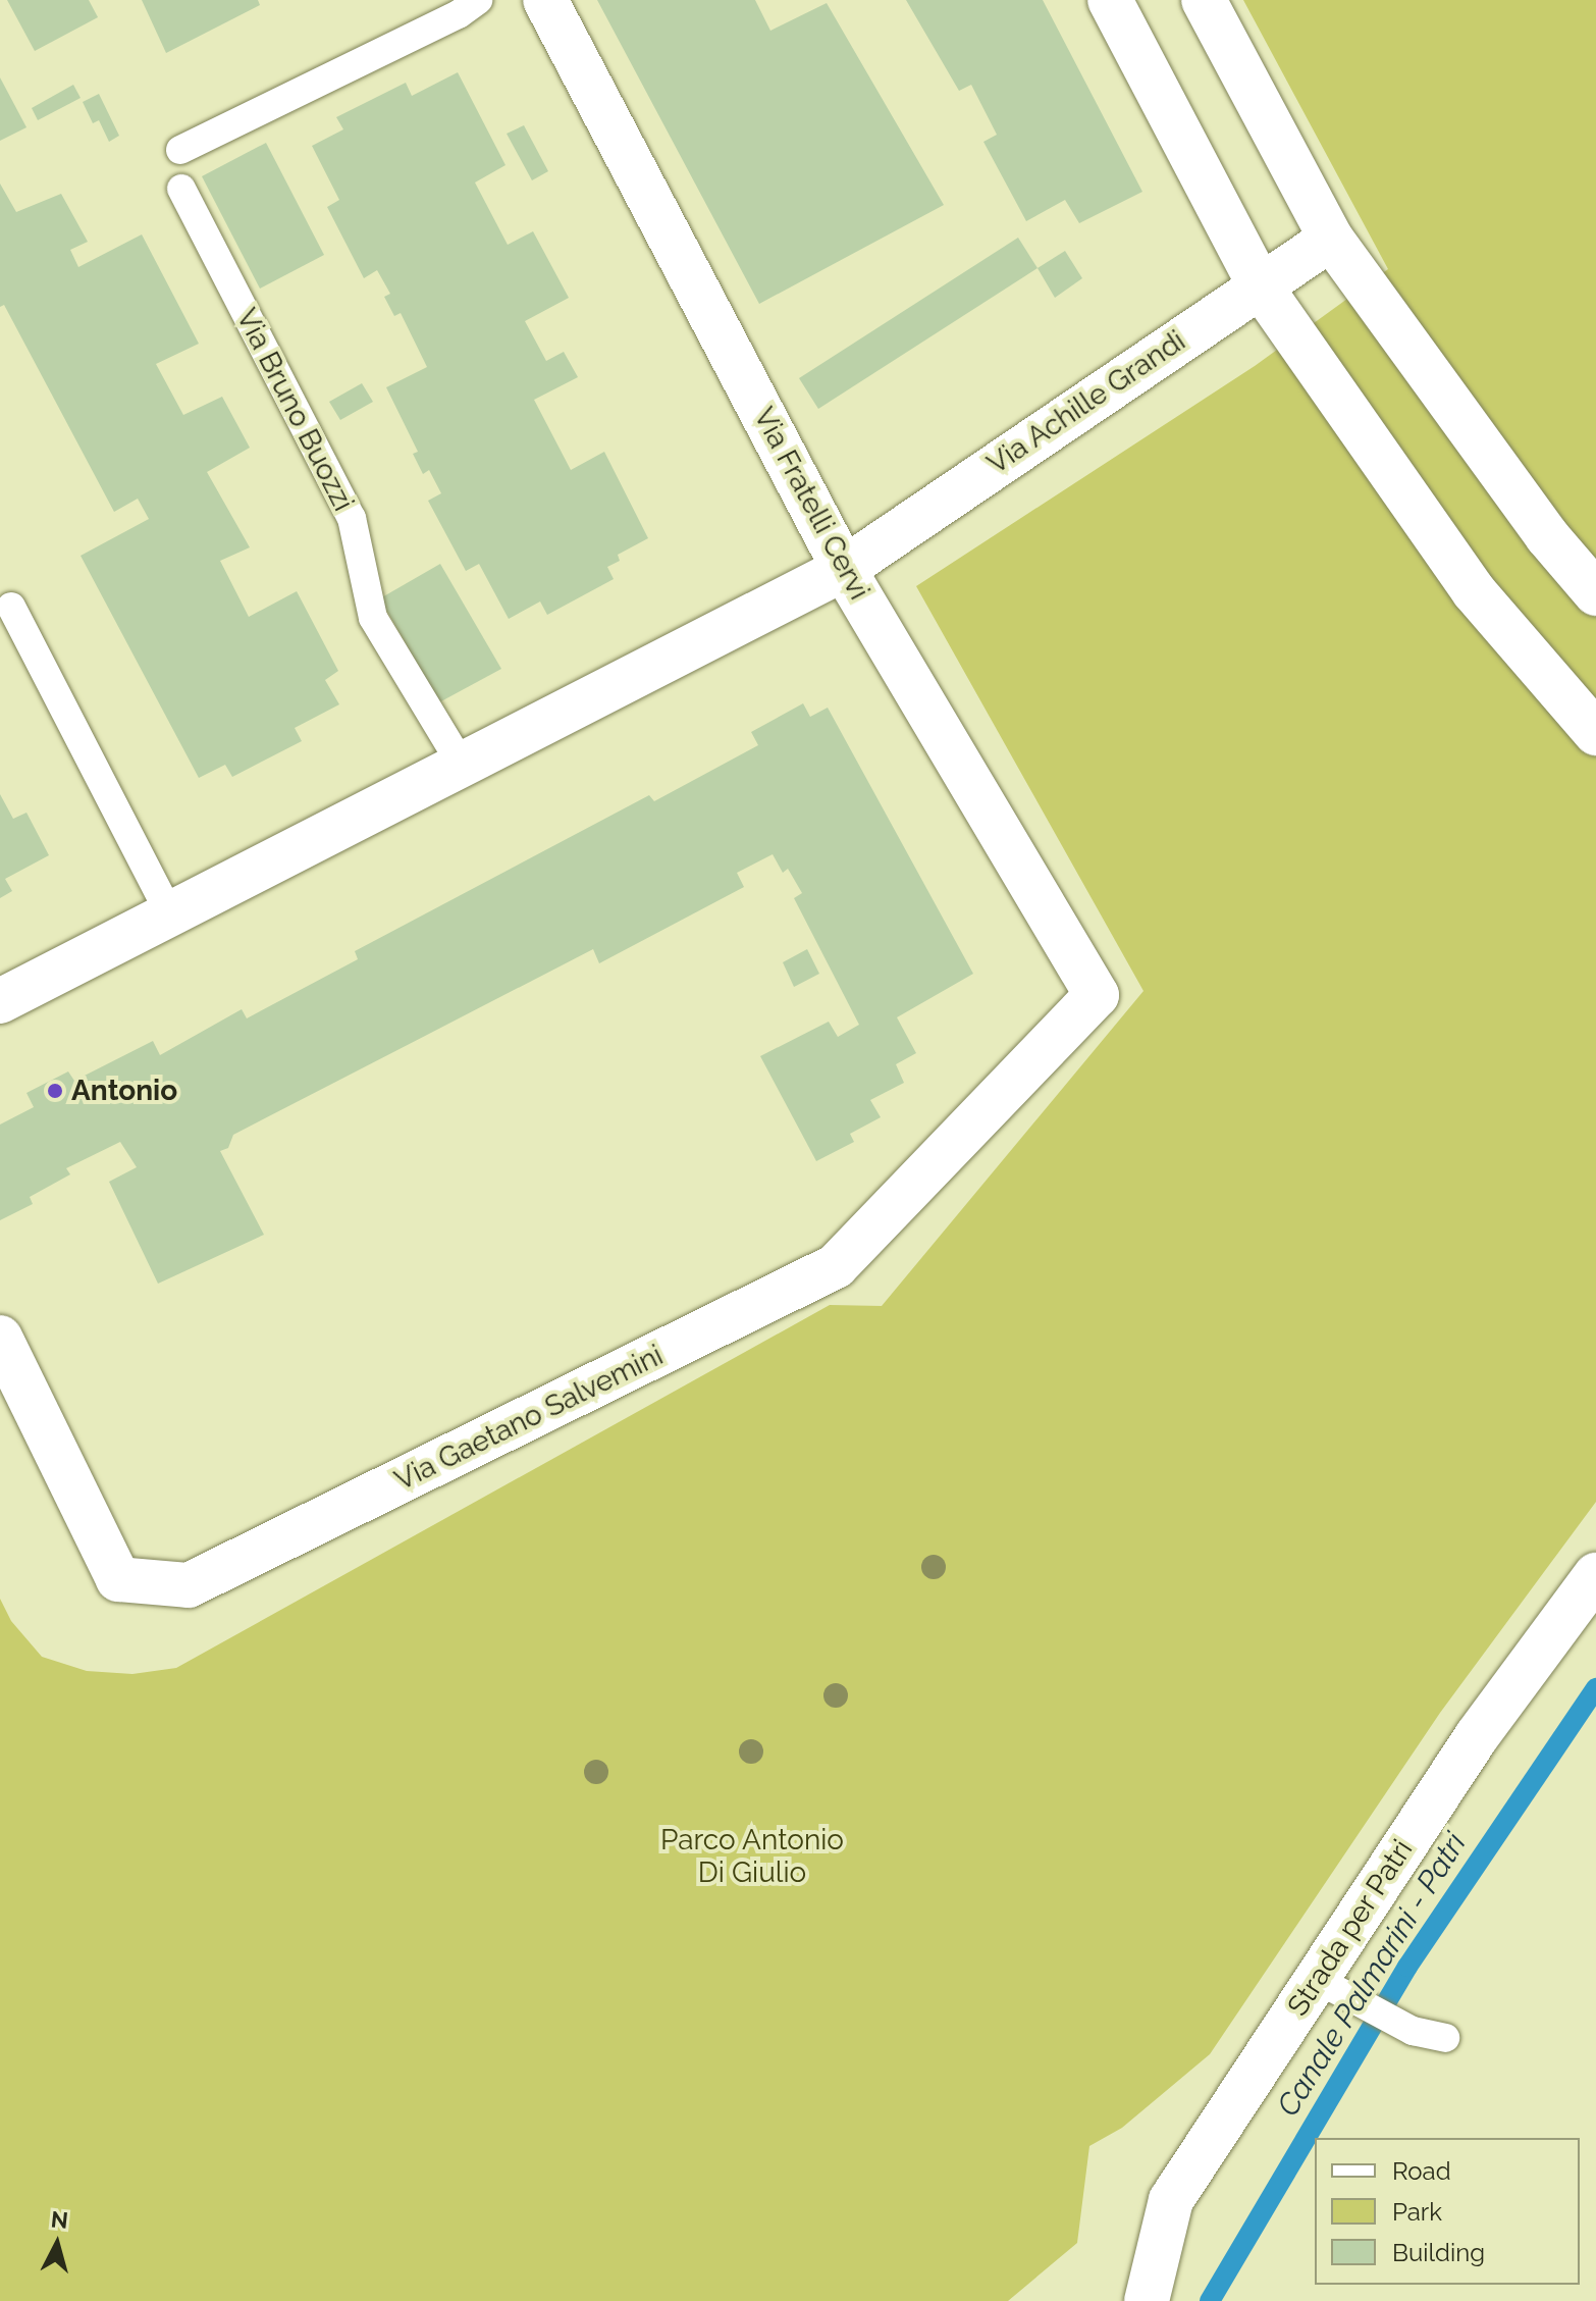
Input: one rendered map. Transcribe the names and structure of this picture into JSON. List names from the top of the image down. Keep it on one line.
{"streets":{"street":["Via Achille Grandi","Via Fratelli Cervi","Via Gaetano Salvemini","Strada per Patri"],"lane":["Via Bruno Buozzi"]},"crossings":[["Via Achille Grandi","Via Fratelli Cervi"],["Via Fratelli Cervi","Via Gaetano Salvemini"]],"water":["Canale Palmarini - Patri"],"parks":["Parco Antonio Di Giulio"],"places":["Antonio"],"legend":["Road","Park","Building"],"north":"top"}
